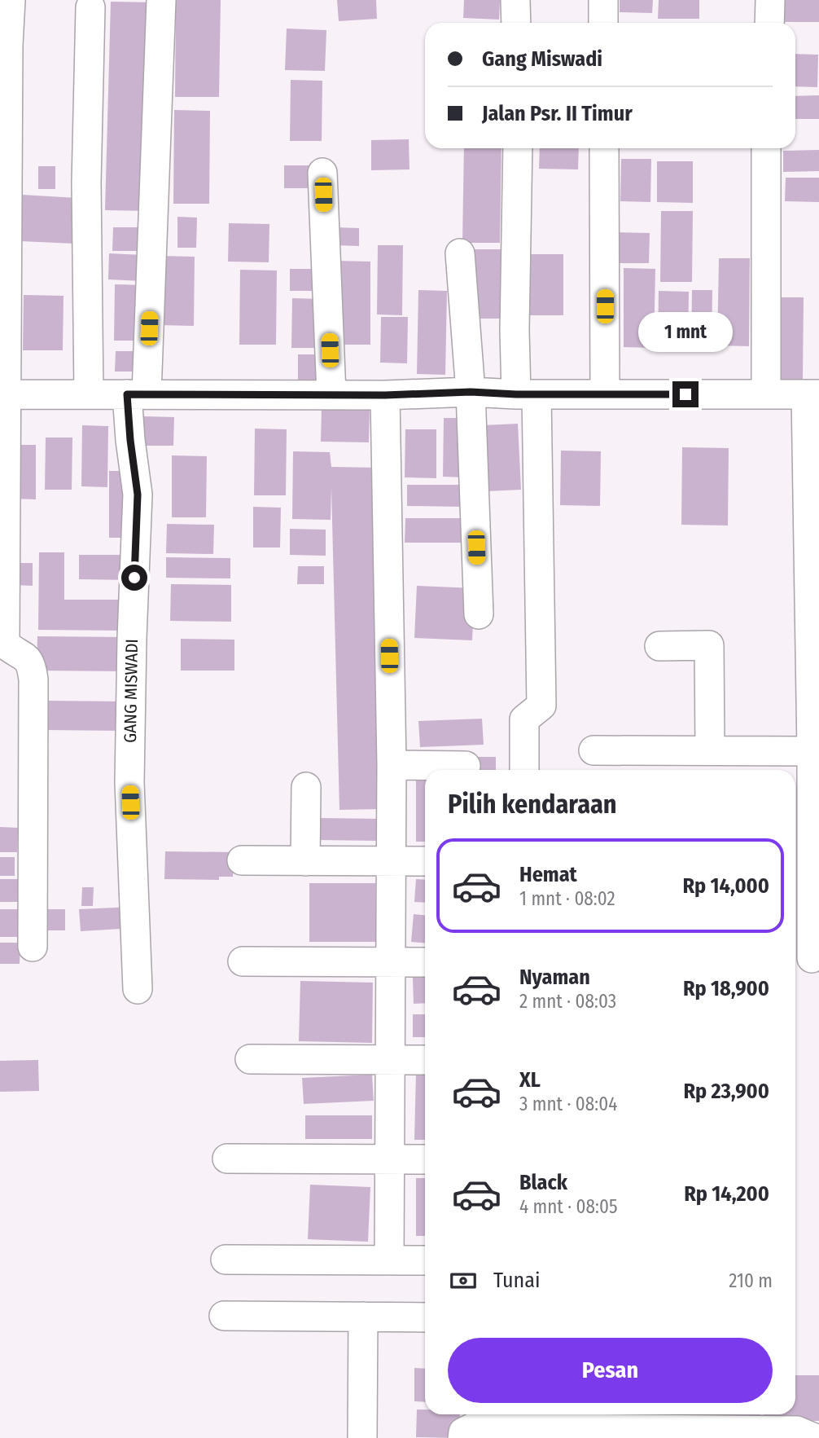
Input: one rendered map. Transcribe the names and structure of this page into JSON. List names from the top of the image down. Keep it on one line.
{"streets":{"street":["GANG MISWADI"]},"page":{"banner":["Gang Miswadi","Jalan Psr. II Timur"],"bubble":"1 mnt","heading":"Pilih kendaraan","list":[{"name":"Hemat","note":"1 mnt · 08:02","value":"Rp 14,000"},{"name":"Nyaman","note":"2 mnt · 08:03","value":"Rp 18,900"},{"name":"XL","note":"3 mnt · 08:04","value":"Rp 23,900"},{"name":"Black","note":"4 mnt · 08:05","value":"Rp 14,200"}],"pay":["Tunai","210 m"],"buttons":"Pesan"}}
